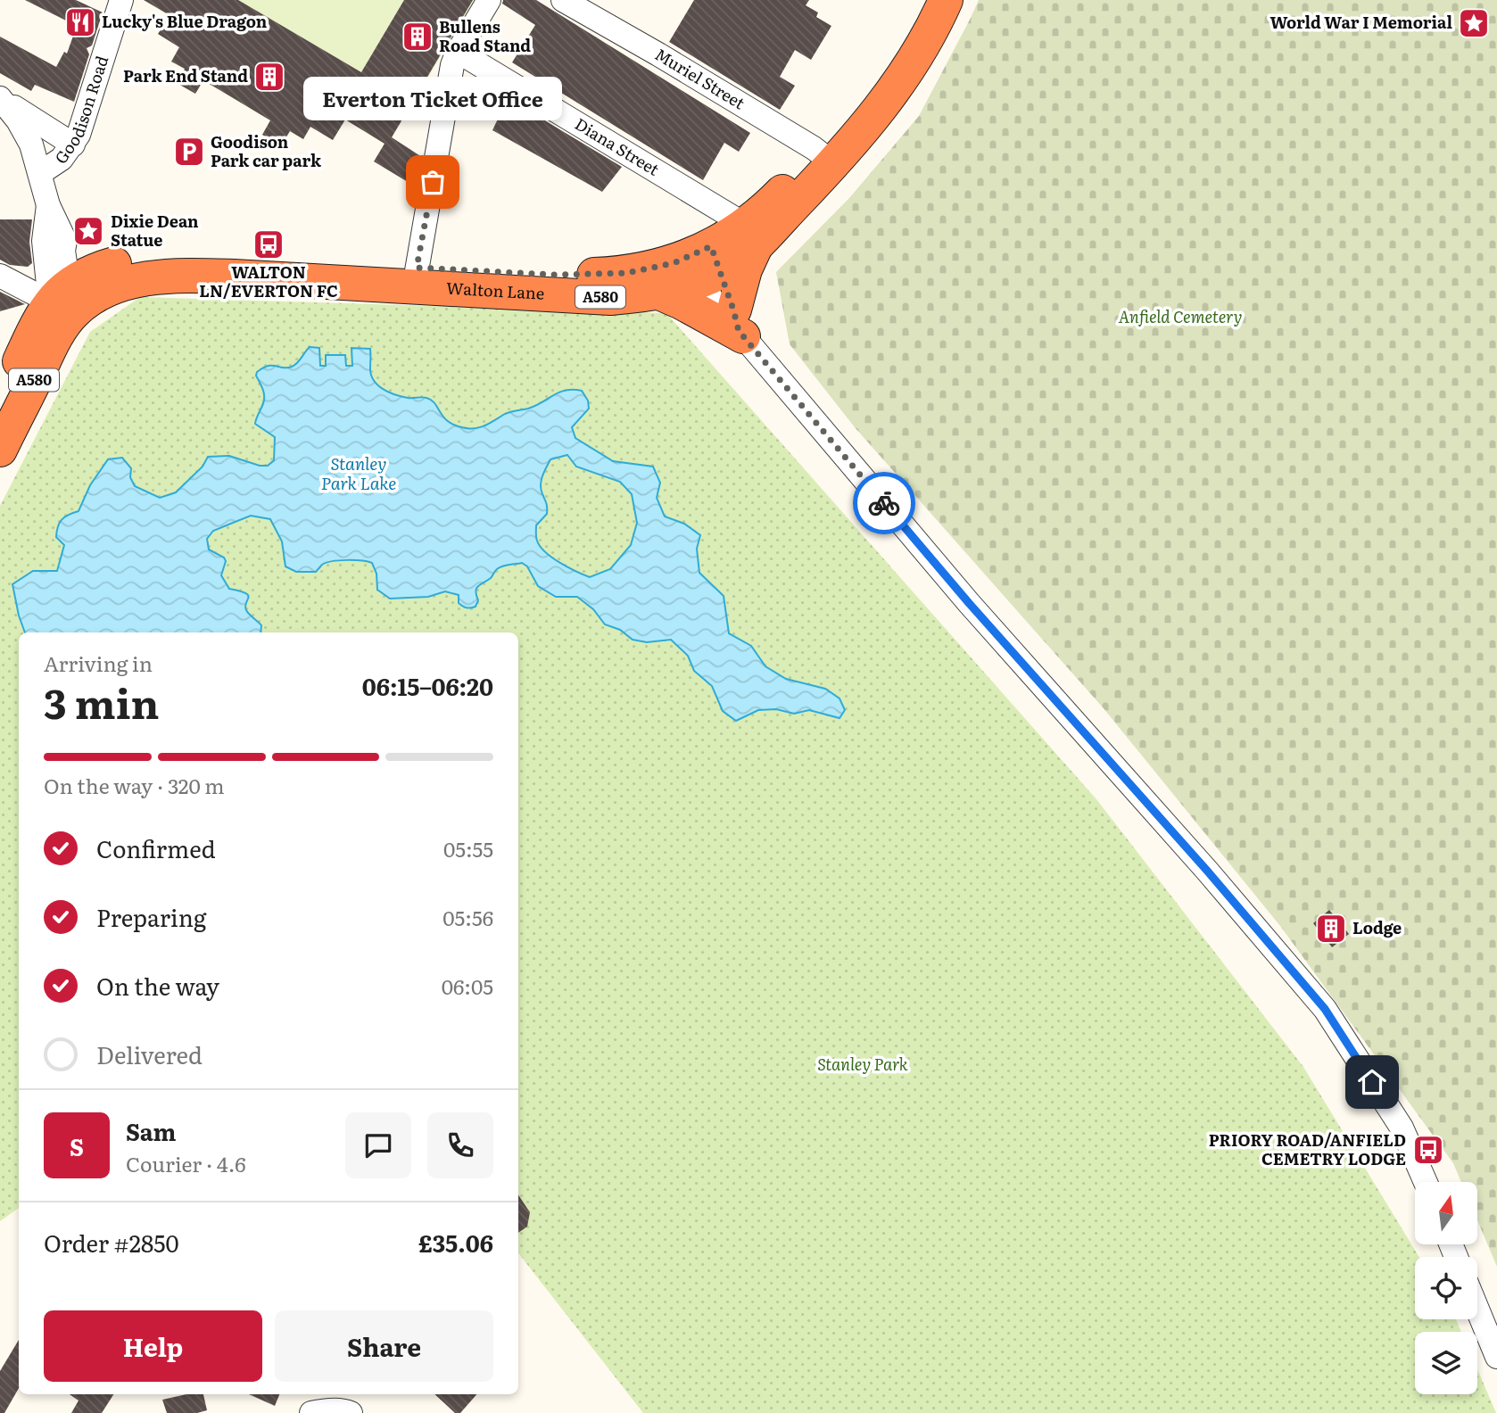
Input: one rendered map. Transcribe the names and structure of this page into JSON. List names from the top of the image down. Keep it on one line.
{"streets":{"highway":["Walton Lane","A580"],"street":["Muriel Street","Goodison Road","Diana Street"]},"crossings":[["Muriel Street","Walton Lane"],["Diana Street","Walton Lane"]],"water":["Stanley Park Lake"],"parks":["Anfield Cemetery","Stanley Park"],"places":{"restaurant":["Lucky's Blue Dragon"],"place":["World War I Memorial","Dixie Dean Statue"],"building":["Bullens Road Stand","Park End Stand","Lodge"],"parking":["Goodison Park car park"],"other":["Everton Ticket Office"],"bus stop":["WALTON LN/EVERTON FC","PRIORY ROAD/ANFIELD CEMETRY LODGE"]},"north":"top","page":{"bubble":"Everton Ticket Office","heading":["3 min","Arriving in","06:15–06:20"],"panel":["Sam","Courier · 4.6","Order #2850","£35.06"],"bar":"On the way · 320 m","list":[["Confirmed","05:55"],["Preparing","05:56"],["On the way","06:05"],"Delivered"],"round":"S","buttons":["Help","Share"]}}
